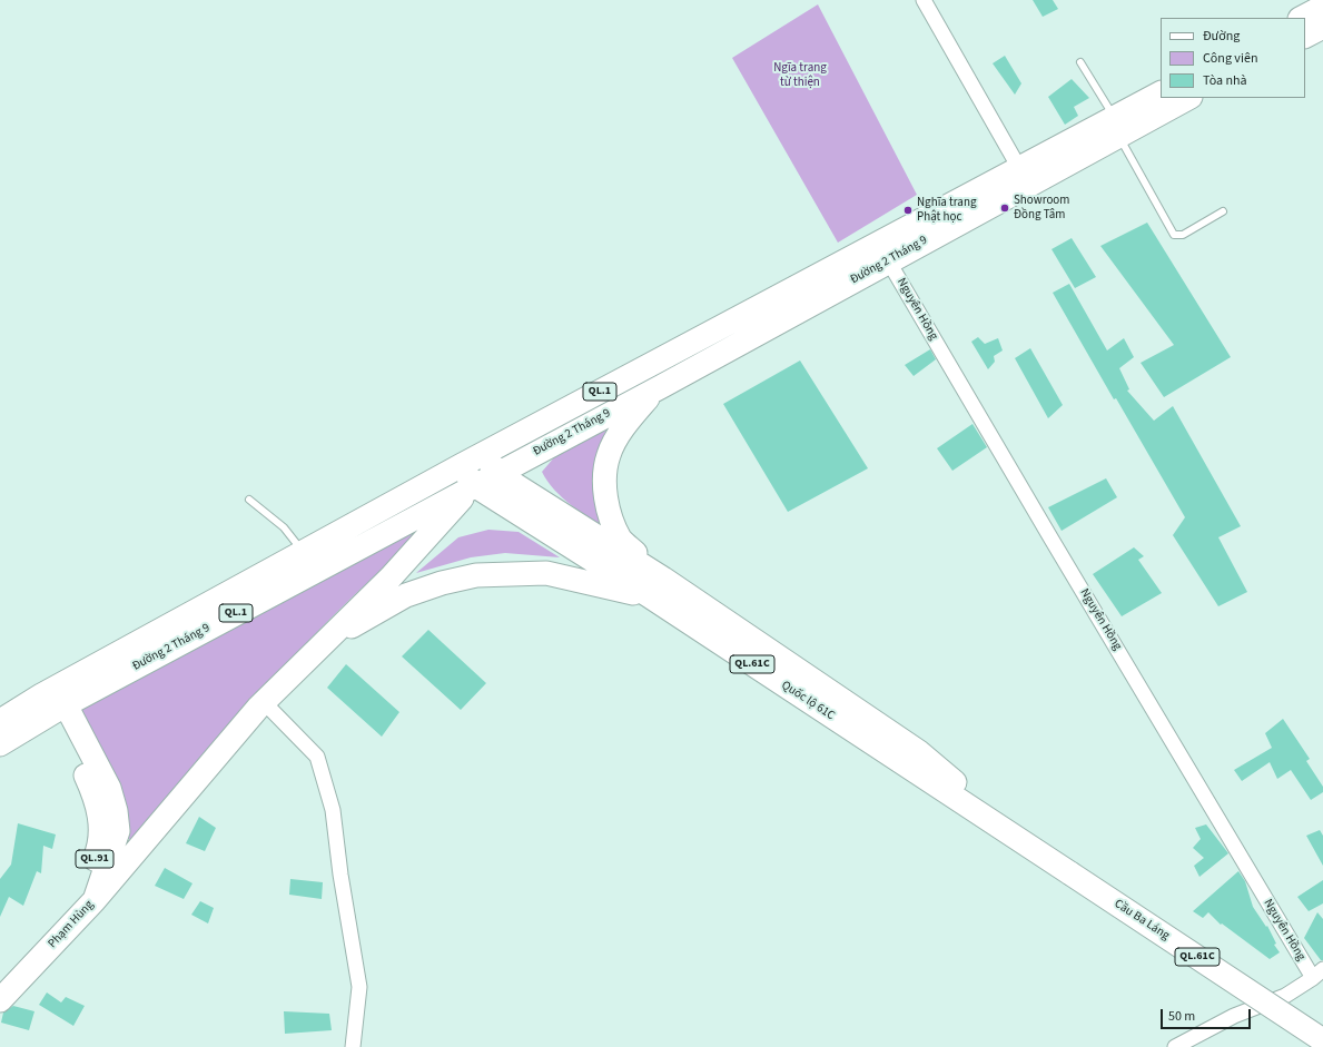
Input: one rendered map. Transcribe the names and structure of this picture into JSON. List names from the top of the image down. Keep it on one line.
{"streets":{"highway":["Đường 2 Tháng 9","QL.1","QL.61C","Quốc lộ 61C","QL.91","Cầu Ba Láng","Phạm Hùng"],"street":["Nguyên Hồng"]},"crossings":[["Đường 2 Tháng 9","Nguyên Hồng"],["Đường 2 Tháng 9","Quốc lộ 61C"],["Đường 2 Tháng 9","Phạm Hùng"],["Quốc lộ 61C","Cầu Ba Láng"]],"parks":["Ngĩa trang từ thiện"],"places":["Showroom Đồng Tâm","Nghĩa trang Phật học"],"legend":["Đường","Công viên","Tòa nhà"],"scale_bar":"50 m"}
